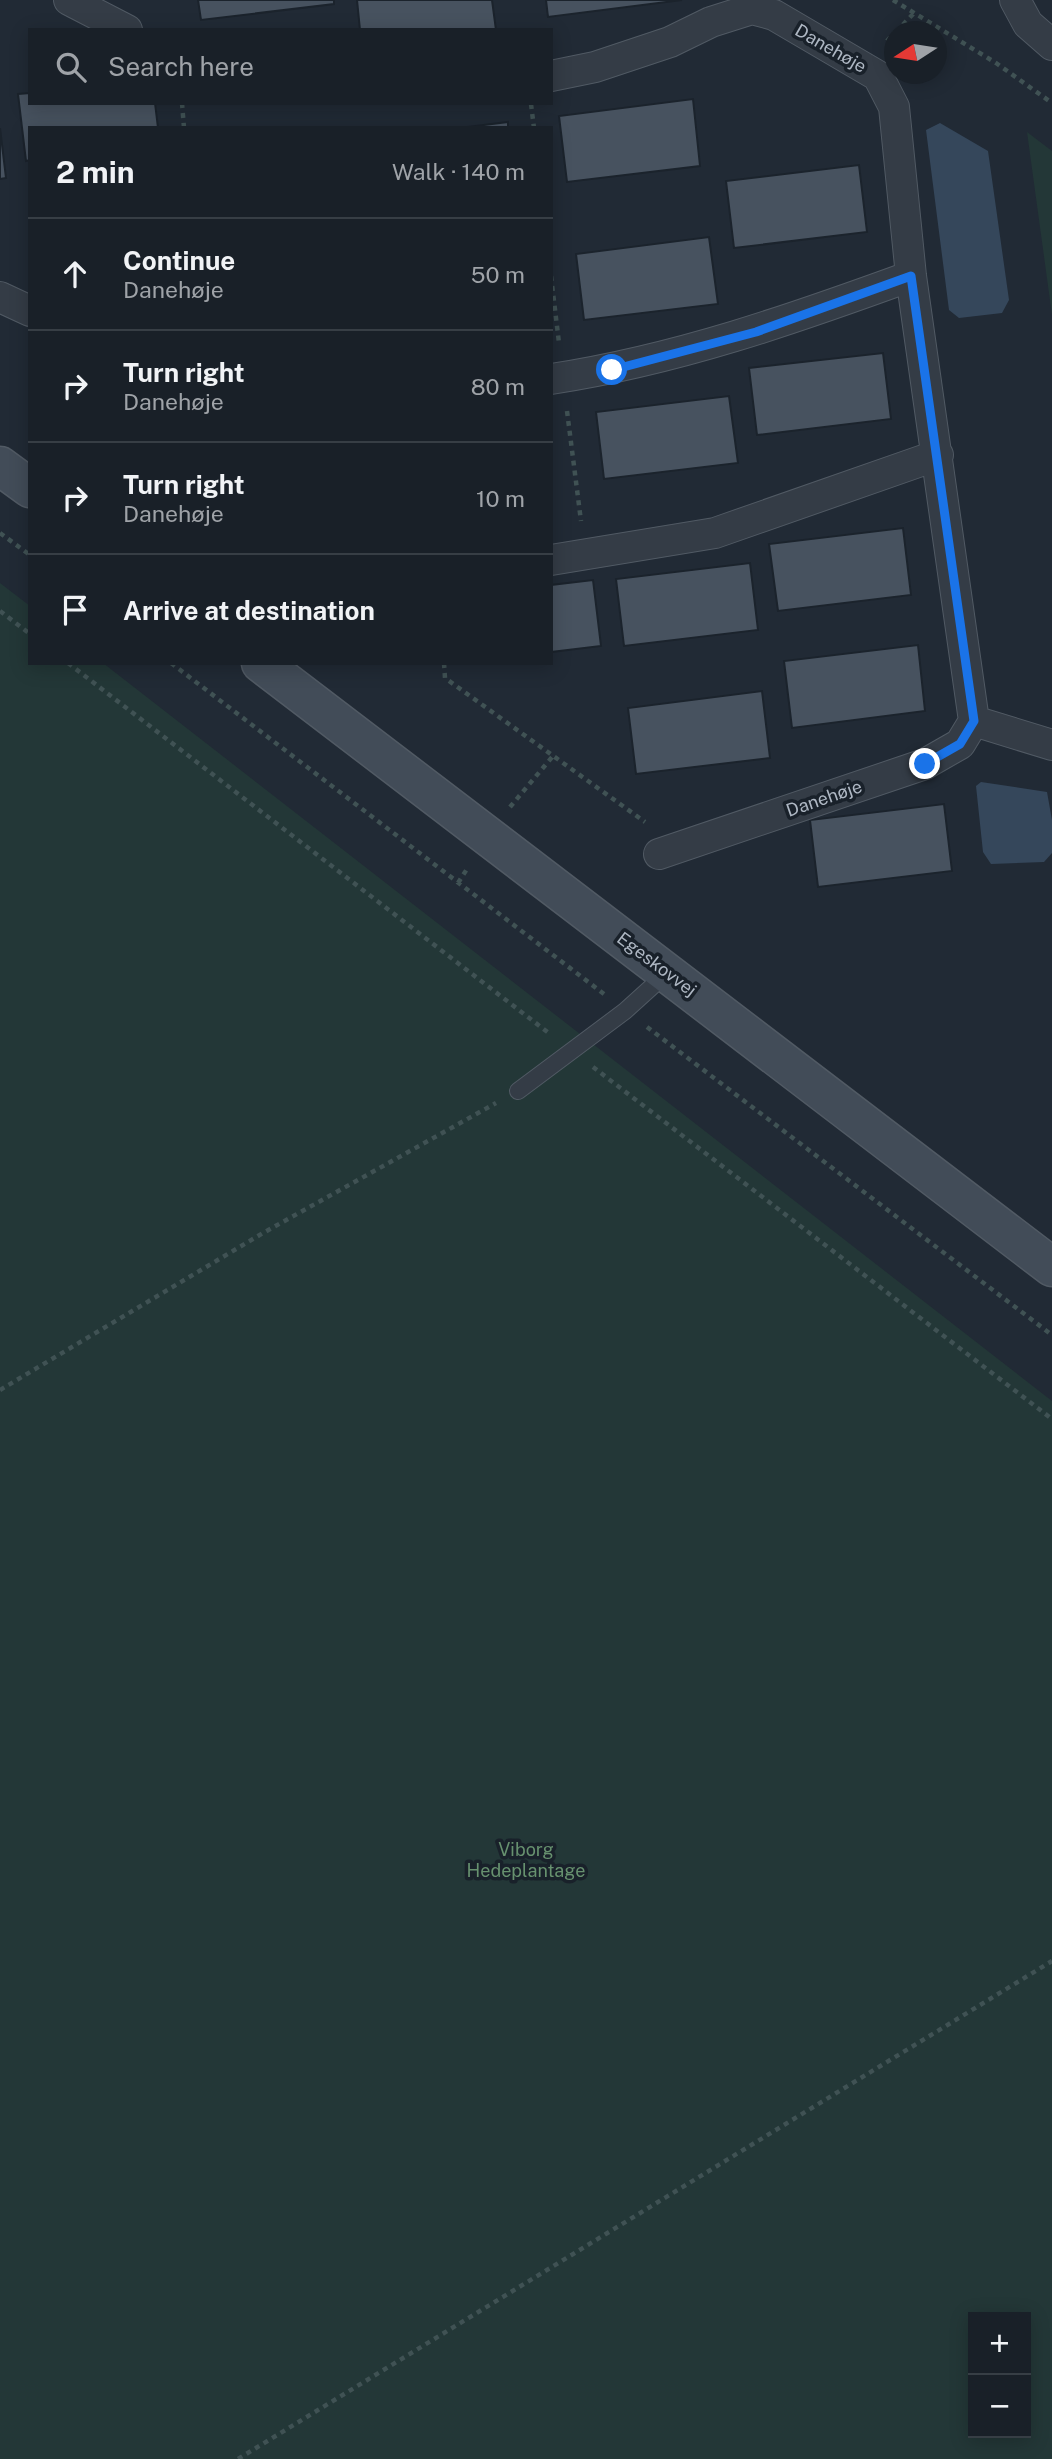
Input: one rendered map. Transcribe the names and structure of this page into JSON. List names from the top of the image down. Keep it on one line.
{"streets":{"street":["Danehøje","Egeskovvej"]},"parks":["Viborg Hedeplantage"],"north":"left","page":{"search":"Search here","heading":["2 min","Walk · 140 m"],"list":[["Continue","Danehøje","50 m"],["Turn right","Danehøje","80 m"],["Turn right","Danehøje","10 m"],"Arrive at destination"],"map_buttons":["+","−"]}}
